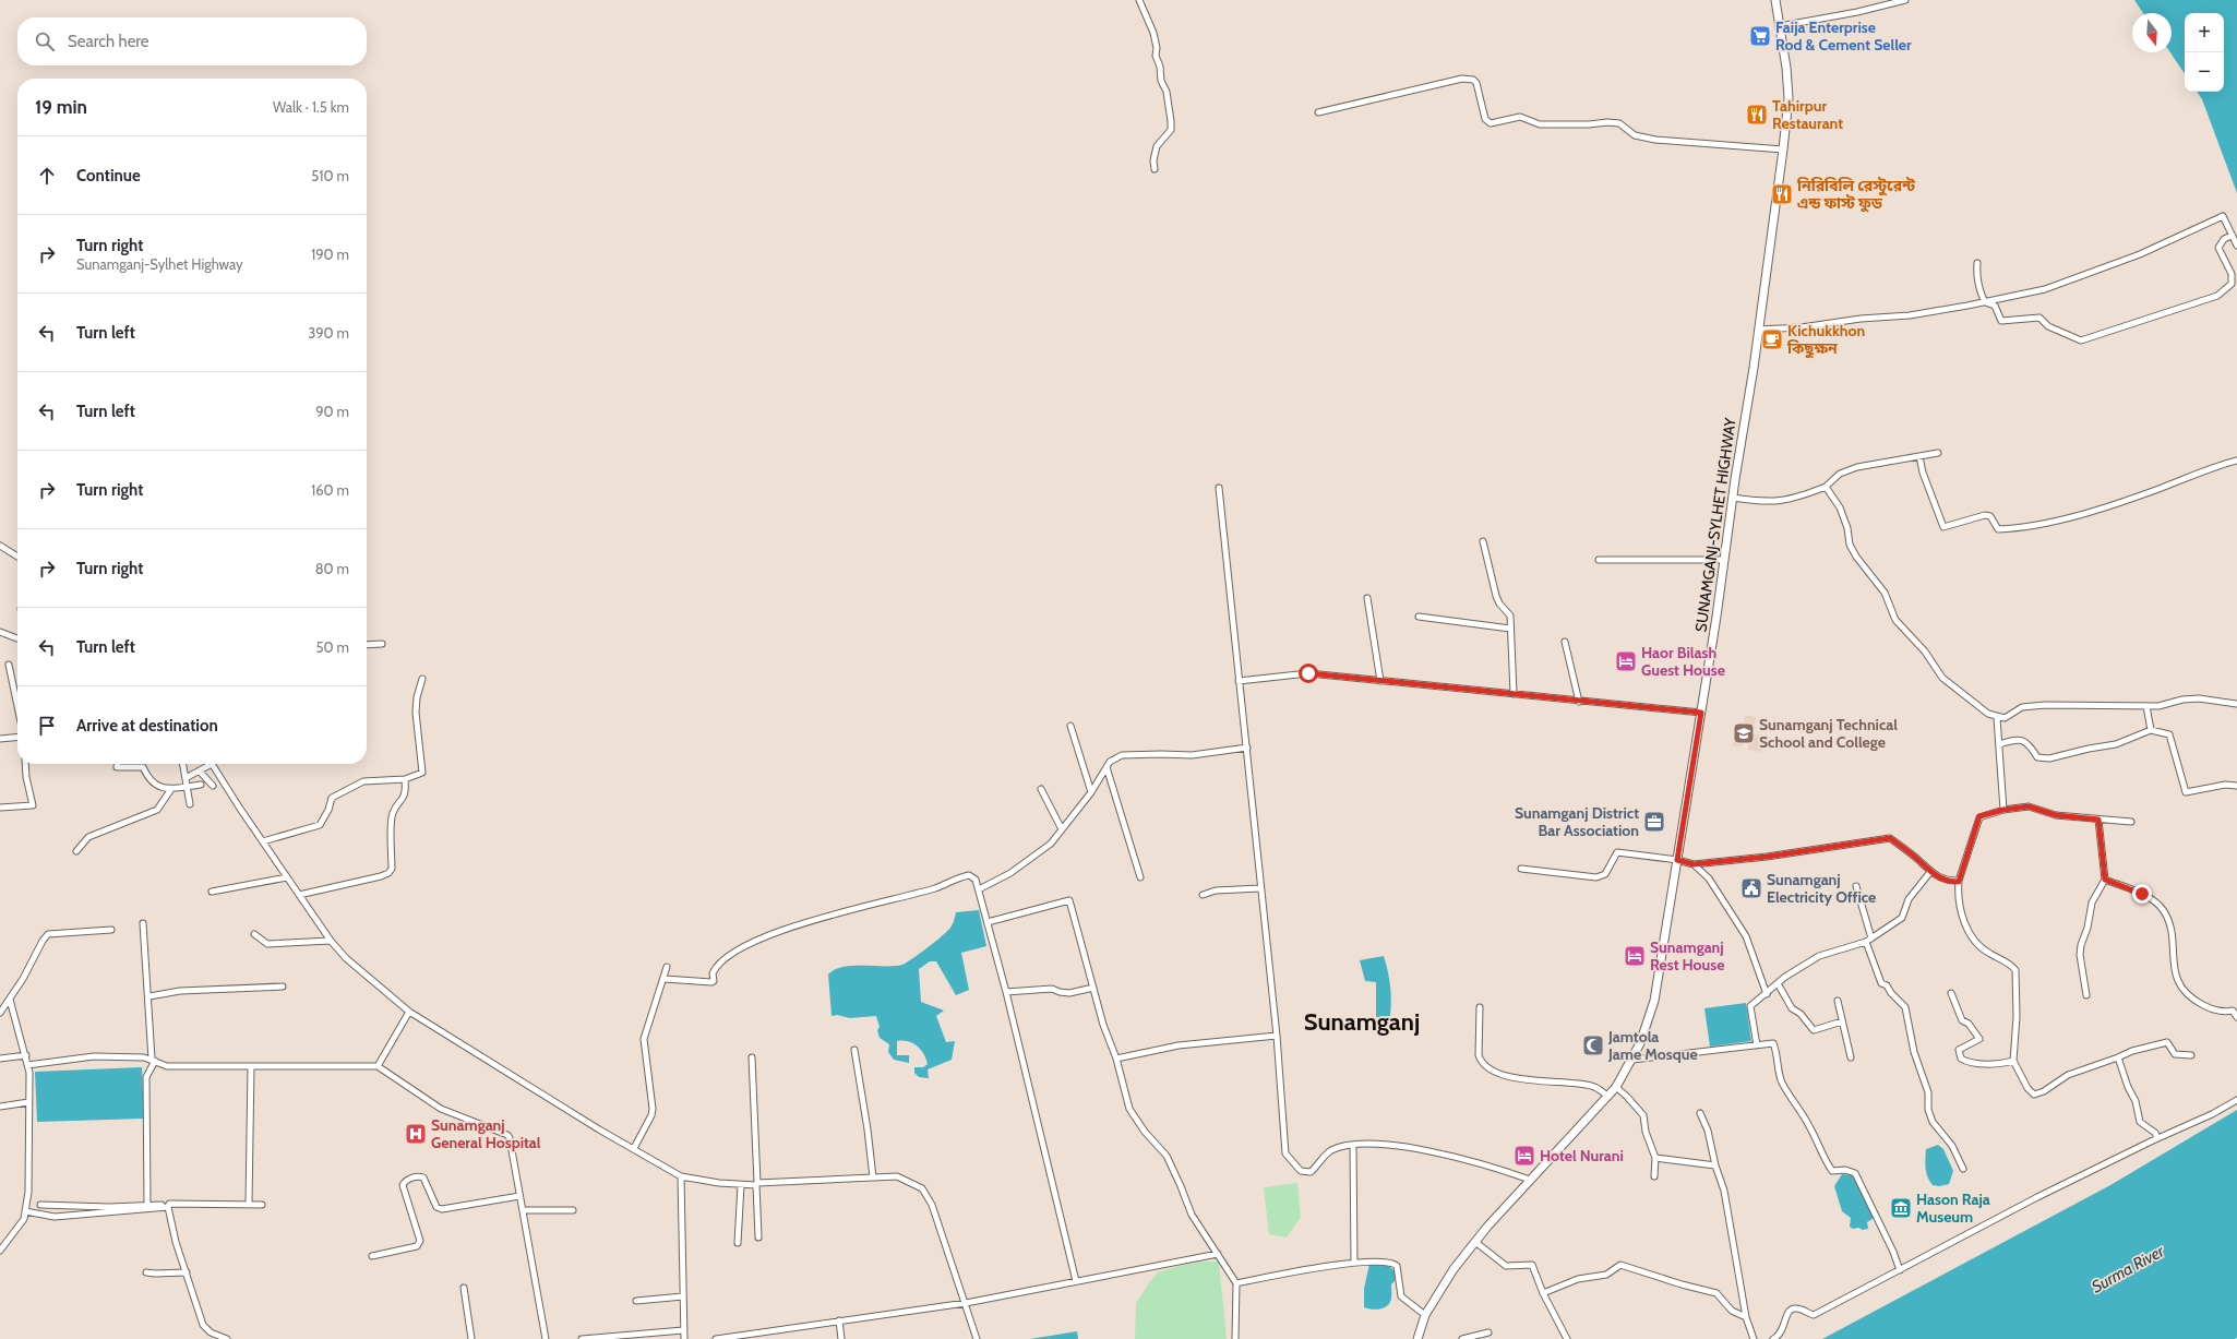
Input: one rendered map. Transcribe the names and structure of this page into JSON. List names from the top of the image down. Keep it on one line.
{"streets":{"main road":["SUNAMGANJ-SYLHET HIGHWAY"]},"districts":["Sunamganj"],"water":["Surma River"],"places":{"supermarket":["Faija Enterprise Rod & Cement Seller"],"restaurant":["Tahirpur Restaurant","নিরিবিলি রেস্টুরেন্ট এন্ড ফাস্ট ফুড"],"cafe":["Kichukkhon কিছুক্ষন"],"hotel":["Haor Bilash Guest House","Sunamganj Rest House","Hotel Nurani"],"school or university":["Sunamganj Technical School and College"],"office":["Sunamganj District Bar Association"],"public building":["Sunamganj Electricity Office"],"mosque":["Jamtola Jame Mosque"],"hospital":["Sunamganj General Hospital"],"museum":["Hason Raja Museum"]},"north":"bottom","page":{"map_buttons":["+","−"],"search":"Search here","heading":["19 min","Walk · 1.5 km"],"list":[["Continue","510 m"],["Turn right","Sunamganj-Sylhet Highway","190 m"],["Turn left","390 m"],["Turn left","90 m"],["Turn right","160 m"],["Turn right","80 m"],["Turn left","50 m"],"Arrive at destination"]}}
